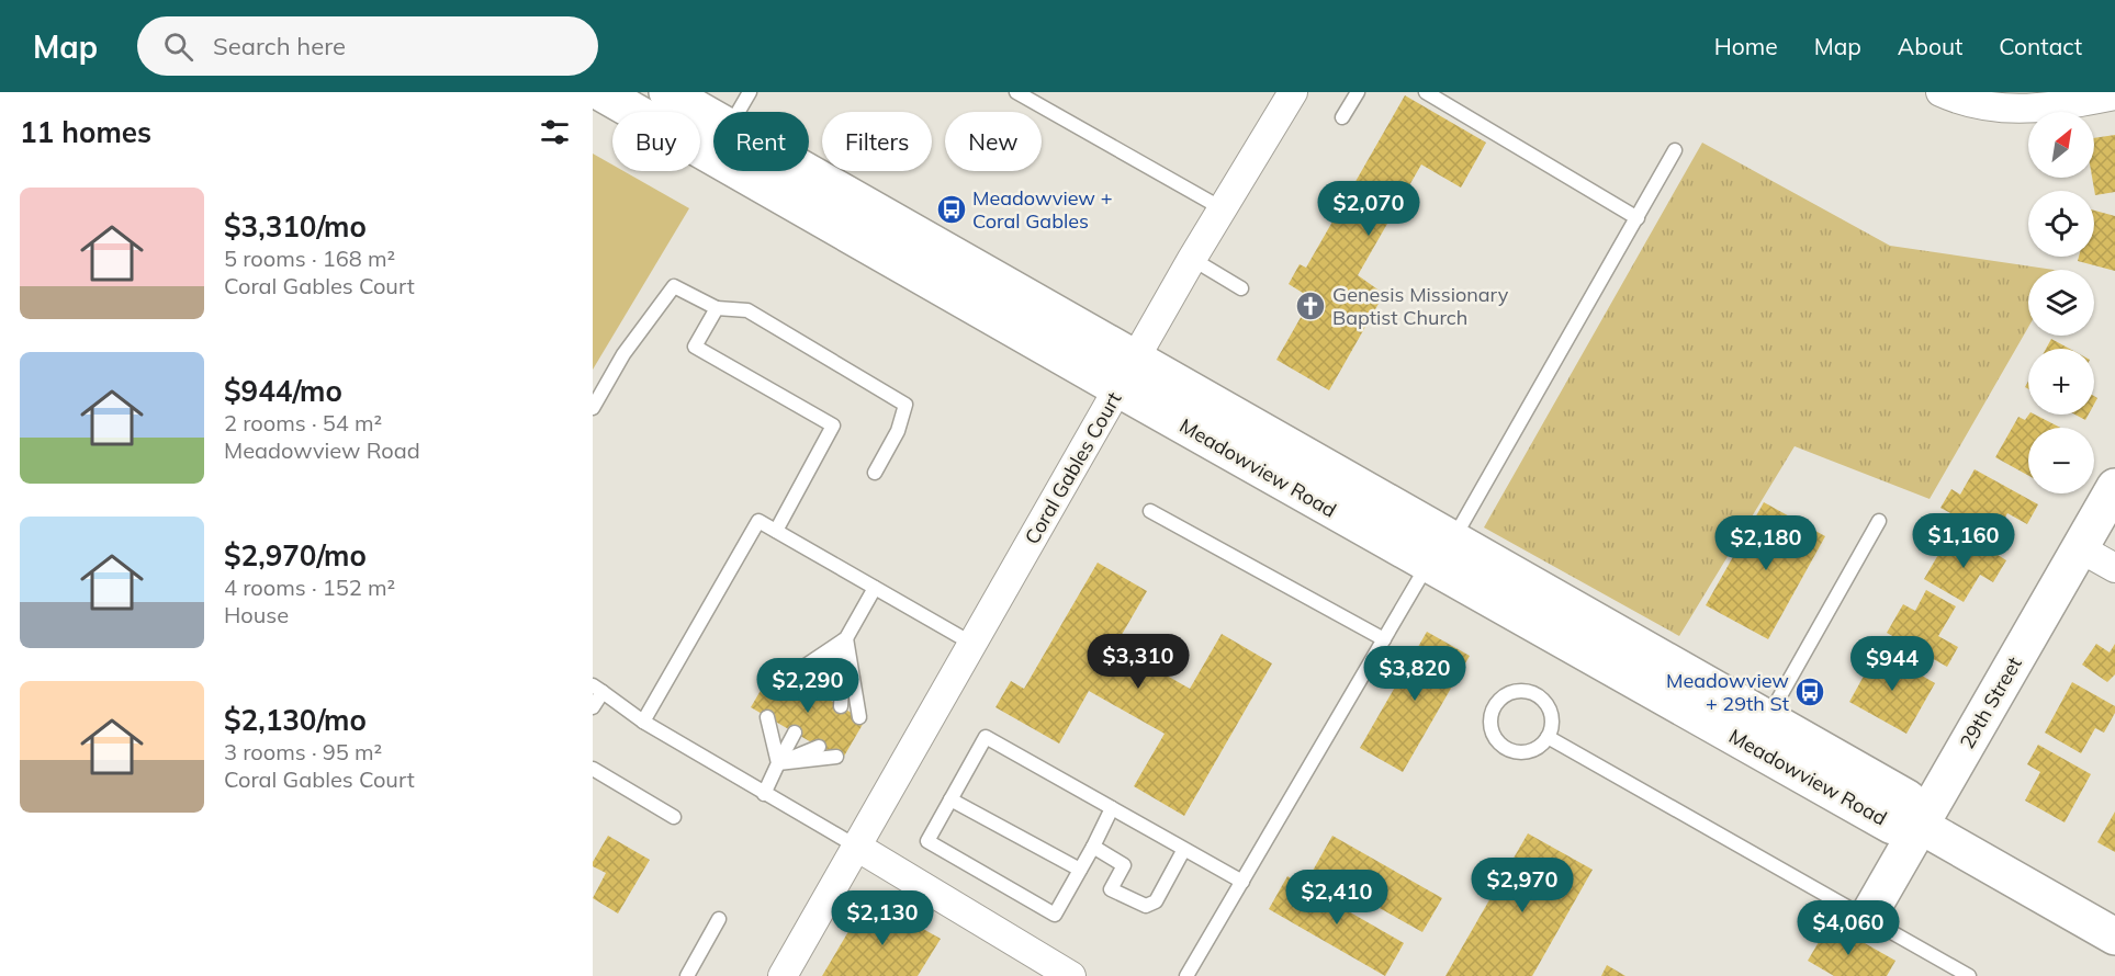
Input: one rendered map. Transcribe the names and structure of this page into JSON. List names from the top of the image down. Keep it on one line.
{"streets":{"main road":["Meadowview Road","29th Street"],"street":["Coral Gables Court"]},"crossings":[["Coral Gables Court","Meadowview Road"],["Meadowview Road","29th Street"]],"places":{"bus stop":["Meadowview + Coral Gables","Meadowview + 29th St"],"church":["Genesis Missionary Baptist Church"]},"north":"top right","page":{"header":"Map","search":"Search here","nav":["Home","Map","About","Contact"],"heading":"11 homes","map_buttons":["+","−"],"chip":["Buy","Rent","Filters","New"],"list":[{"name":"$3,310/mo","note":"5 rooms · 168 m² · Coral Gables Court"},{"name":"$944/mo","note":"2 rooms · 54 m² · Meadowview Road"},{"name":"$2,970/mo","note":"4 rooms · 152 m² · House"},{"name":"$2,130/mo","note":"3 rooms · 95 m² · Coral Gables Court"}],"price":["$2,070","$1,160","$2,180","$3,310","$944","$3,820","$2,290","$2,970","$2,410","$2,130","$4,060"]}}
